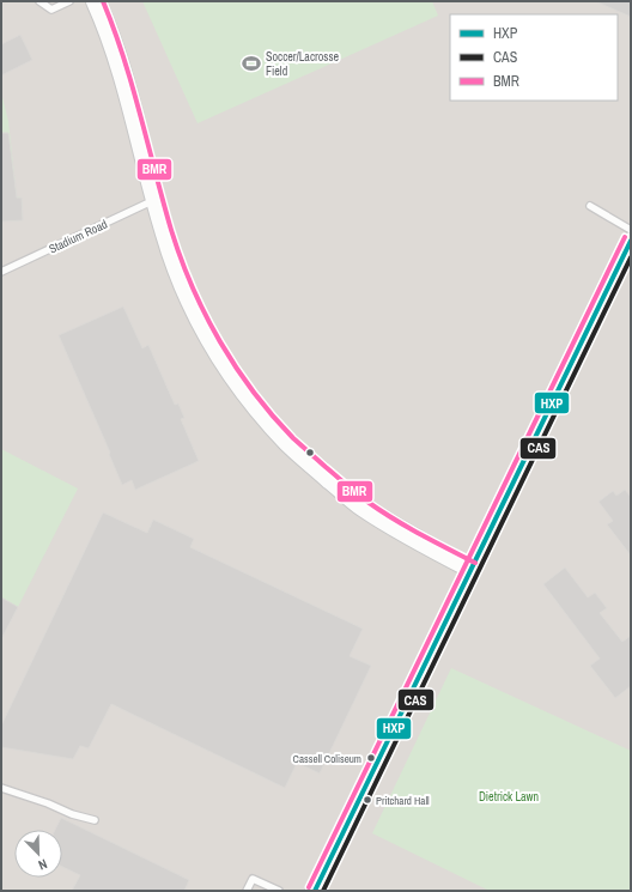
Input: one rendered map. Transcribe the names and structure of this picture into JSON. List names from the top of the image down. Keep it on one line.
{"streets":{"lane":["Stadium Road"]},"parks":["Dietrick Lawn"],"places":{"sports":["Soccer/Lacrosse Field"],"other":["Cassell Coliseum","Pritchard Hall"]},"lines":["transit line BMR","transit line HXP","transit line CAS"],"legend":["HXP","CAS","BMR"],"north":"bottom right"}
